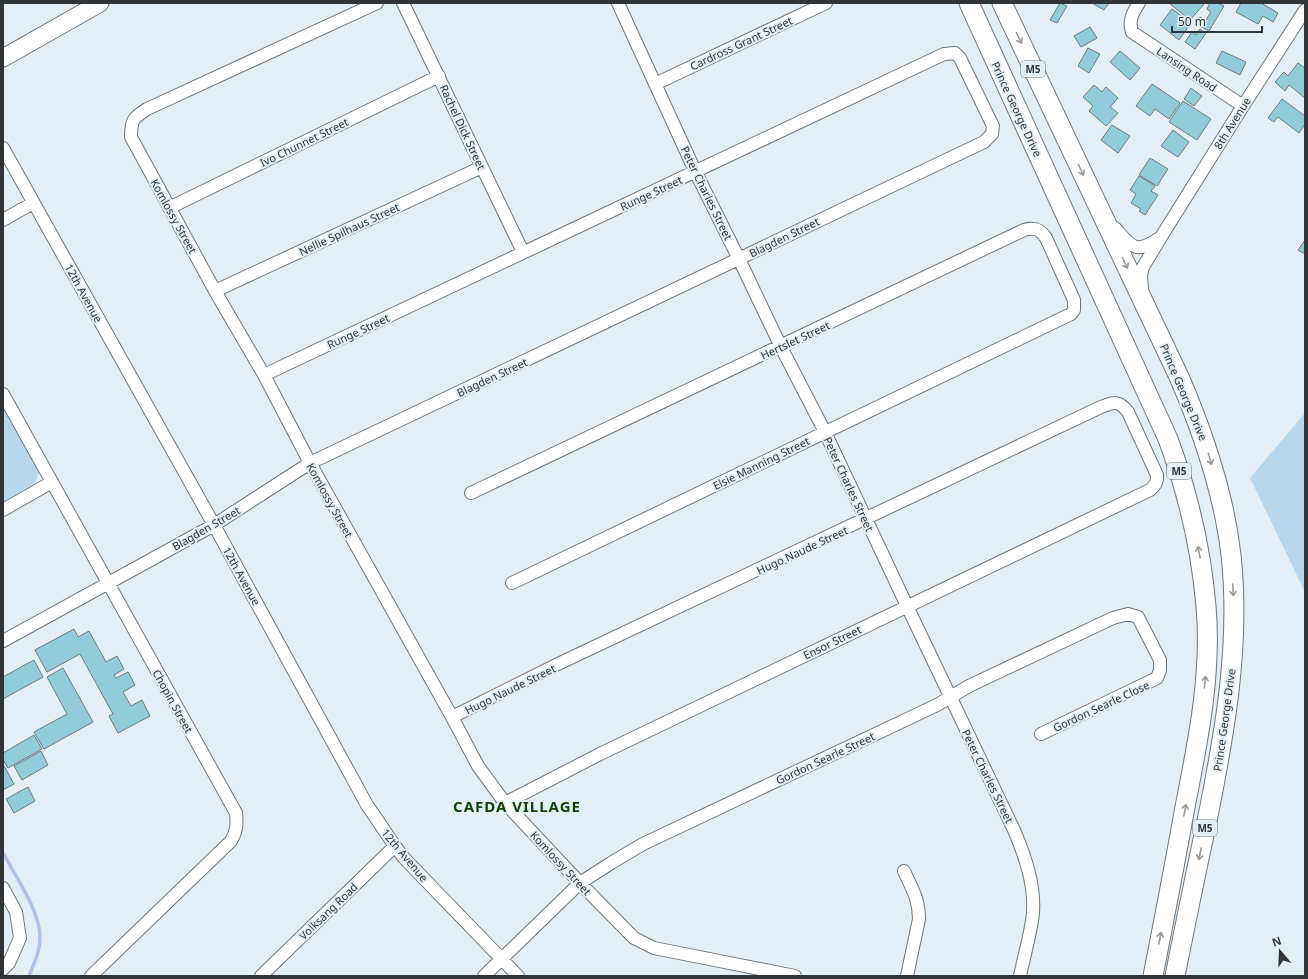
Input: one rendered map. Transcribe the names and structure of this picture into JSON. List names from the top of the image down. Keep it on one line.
{"streets":{"main road":["M5","Prince George Drive"],"street":["Cardross Grant Street","Lansing Road","8th Avenue","Rachel Dick Street","Ivo Chunnet Street","Runge Street","Peter Charles Street","Komlossy Street","Nellie Spilhaus Street","Blagden Street","12th Avenue","Hertslet Street","Elsie Manning Street","Hugo Naude Street","Ensor Street","Chopin Street","Gordon Searle Close","Gordon Searle Street","Volksang Road"]},"crossings":[["Cardross Grant Street","Peter Charles Street"],["Lansing Road","8th Avenue"],["Prince George Drive","8th Avenue"],["Rachel Dick Street","Ivo Chunnet Street"],["Rachel Dick Street","Runge Street"],["Rachel Dick Street","Nellie Spilhaus Street"],["Ivo Chunnet Street","Komlossy Street"],["Runge Street","Peter Charles Street"],["Runge Street","Komlossy Street"],["Runge Street","Blagden Street"],["Peter Charles Street","Blagden Street"],["Peter Charles Street","Hertslet Street"],["Peter Charles Street","Elsie Manning Street"],["Peter Charles Street","Hugo Naude Street"],["Peter Charles Street","Ensor Street"],["Peter Charles Street","Gordon Searle Street"],["Komlossy Street","Nellie Spilhaus Street"],["Komlossy Street","Blagden Street"],["Komlossy Street","Hugo Naude Street"],["Komlossy Street","Ensor Street"],["Komlossy Street","Gordon Searle Street"],["Blagden Street","12th Avenue"],["Blagden Street","Chopin Street"],["12th Avenue","Gordon Searle Street"],["12th Avenue","Volksang Road"],["Hertslet Street","Elsie Manning Street"],["Hugo Naude Street","Ensor Street"],["Gordon Searle Close","Gordon Searle Street"]],"districts":["CAFDA VILLAGE"],"scale_bar":"50 m","north":"top"}
